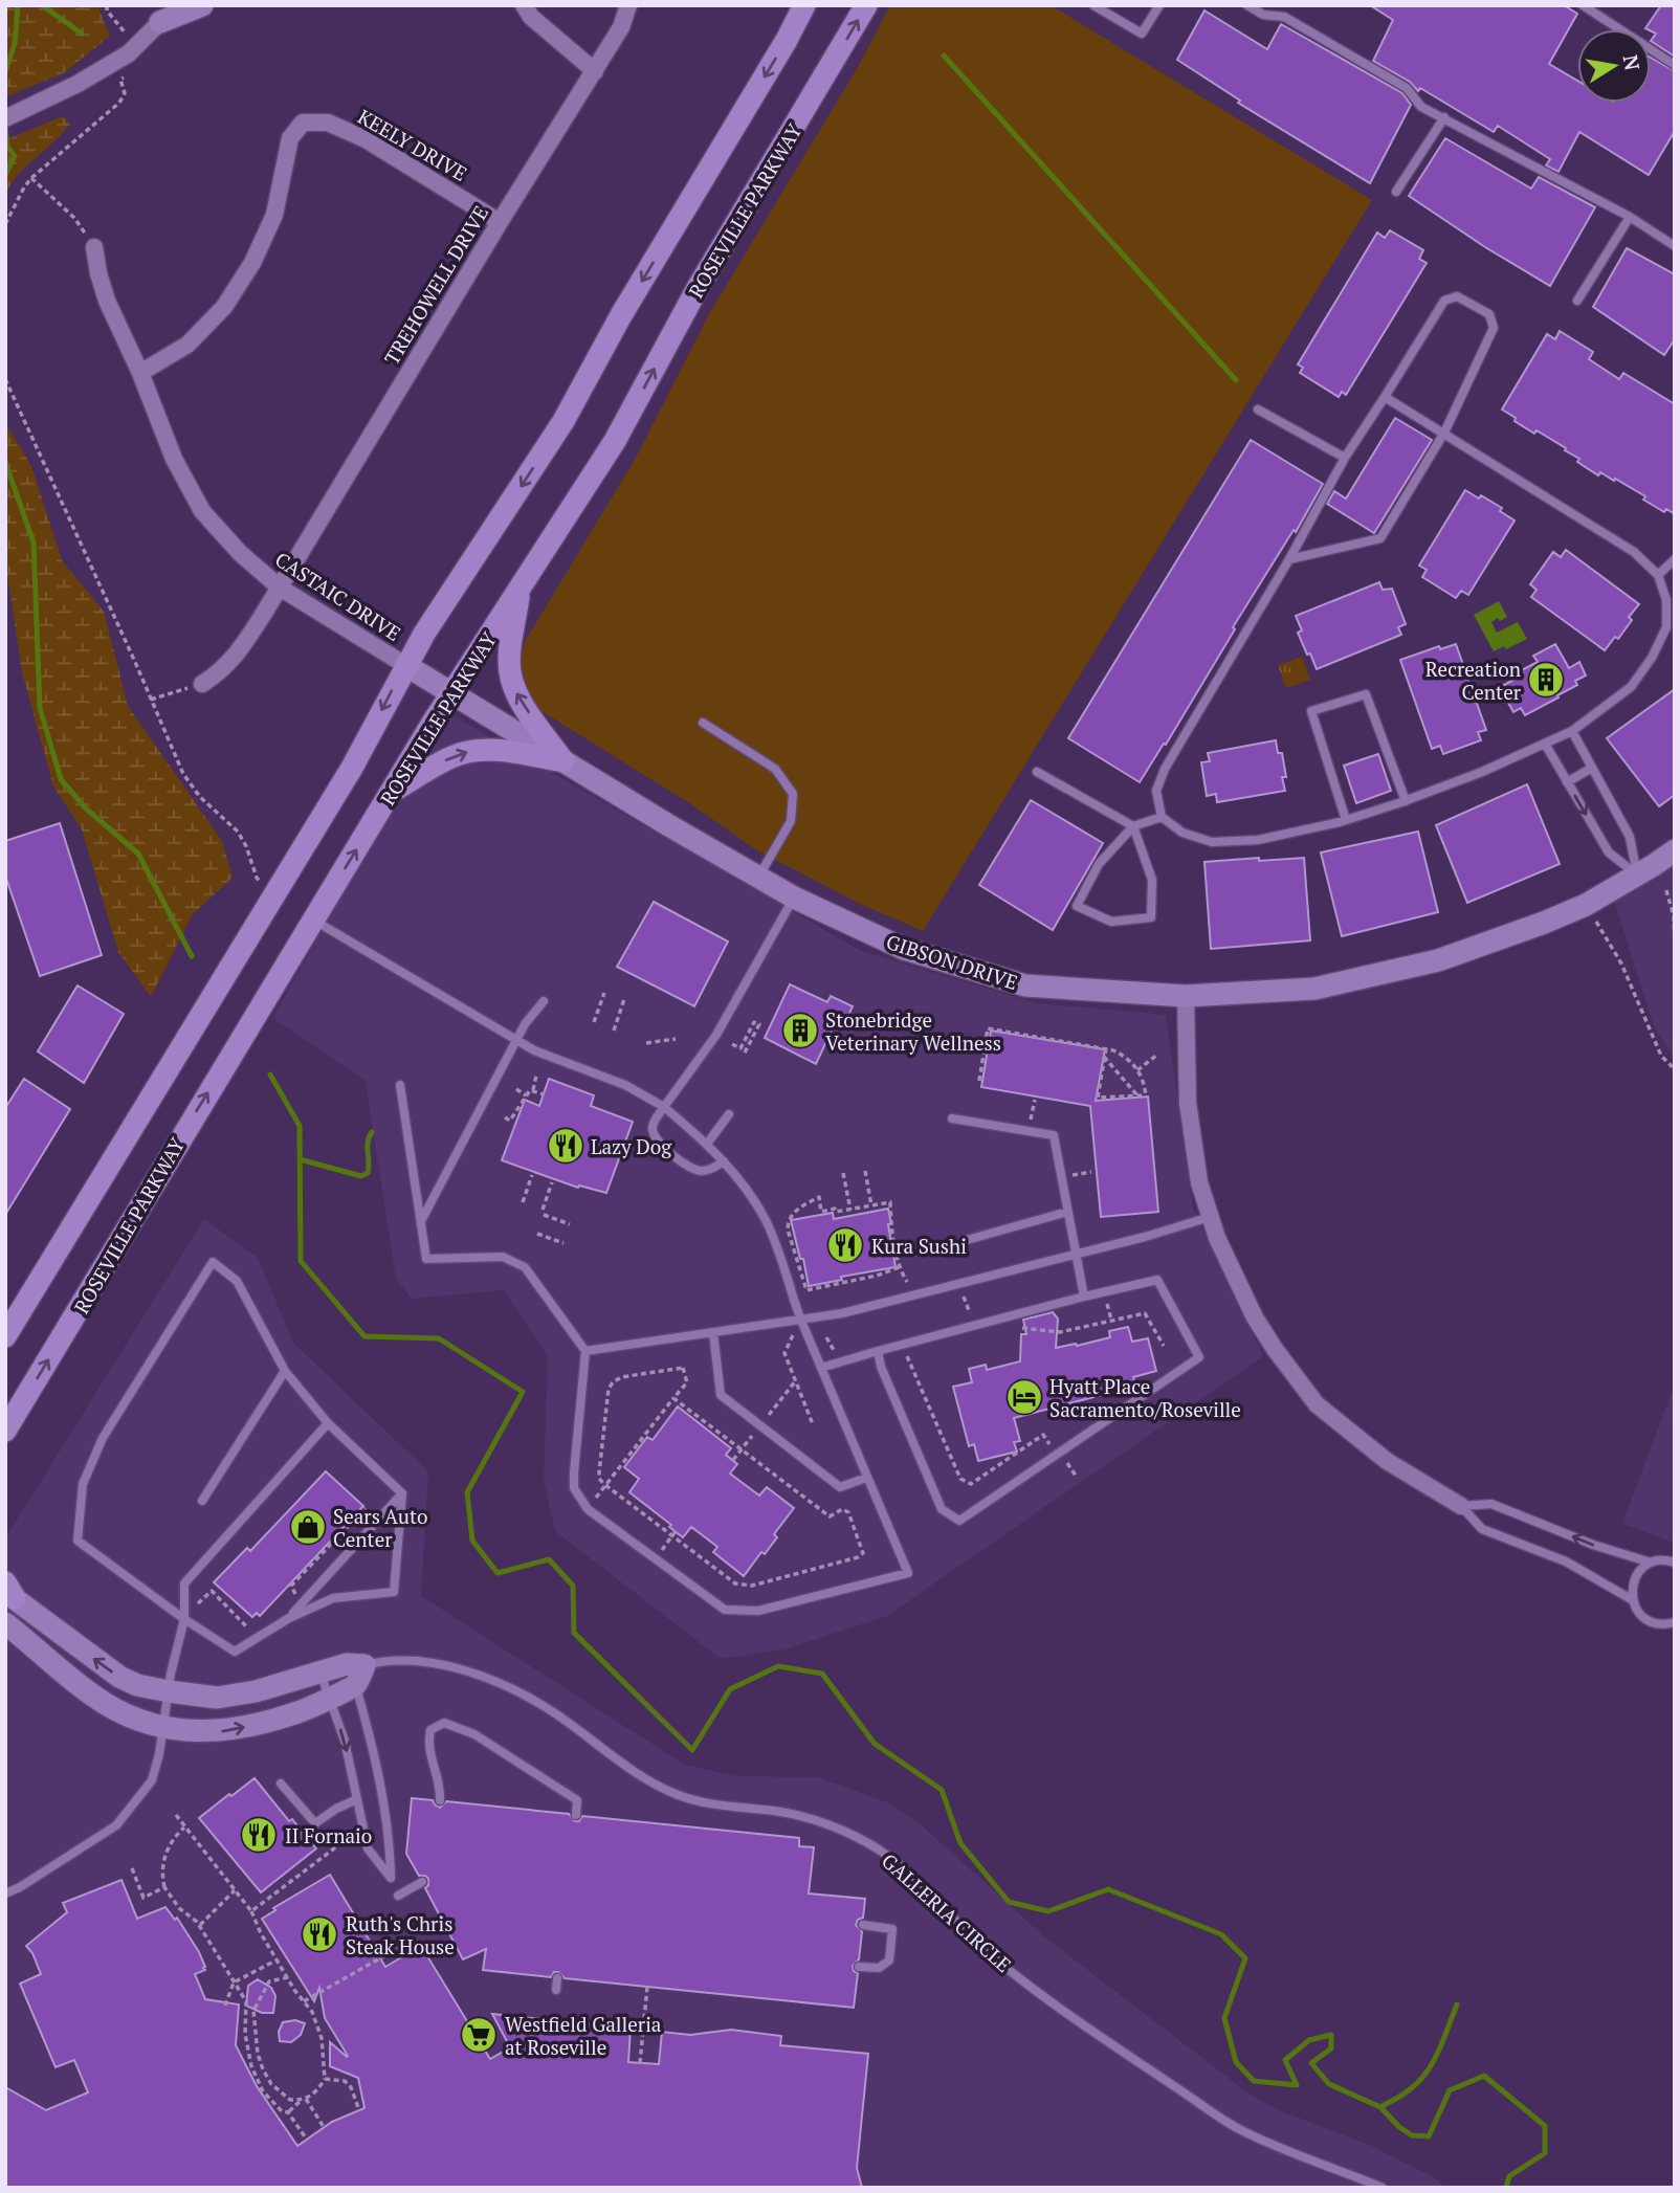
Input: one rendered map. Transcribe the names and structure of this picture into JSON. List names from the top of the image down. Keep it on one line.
{"streets":{"main road":["ROSEVILLE PARKWAY"],"street":["KEELY DRIVE","TREHOWELL DRIVE","CASTAIC DRIVE","GIBSON DRIVE","GALLERIA CIRCLE"]},"crossings":[["KEELY DRIVE","TREHOWELL DRIVE"],["KEELY DRIVE","CASTAIC DRIVE"],["ROSEVILLE PARKWAY","GIBSON DRIVE"],["TREHOWELL DRIVE","CASTAIC DRIVE"],["CASTAIC DRIVE","GIBSON DRIVE"]],"places":{"building":["Recreation Center","Stonebridge Veterinary Wellness"],"restaurant":["Lazy Dog","Kura Sushi","II Fornaio","Ruth's Chris Steak House"],"hotel":["Hyatt Place Sacramento/Roseville"],"shop":["Sears Auto Center"],"supermarket":["Westfield Galleria at Roseville"]},"north":"right"}
